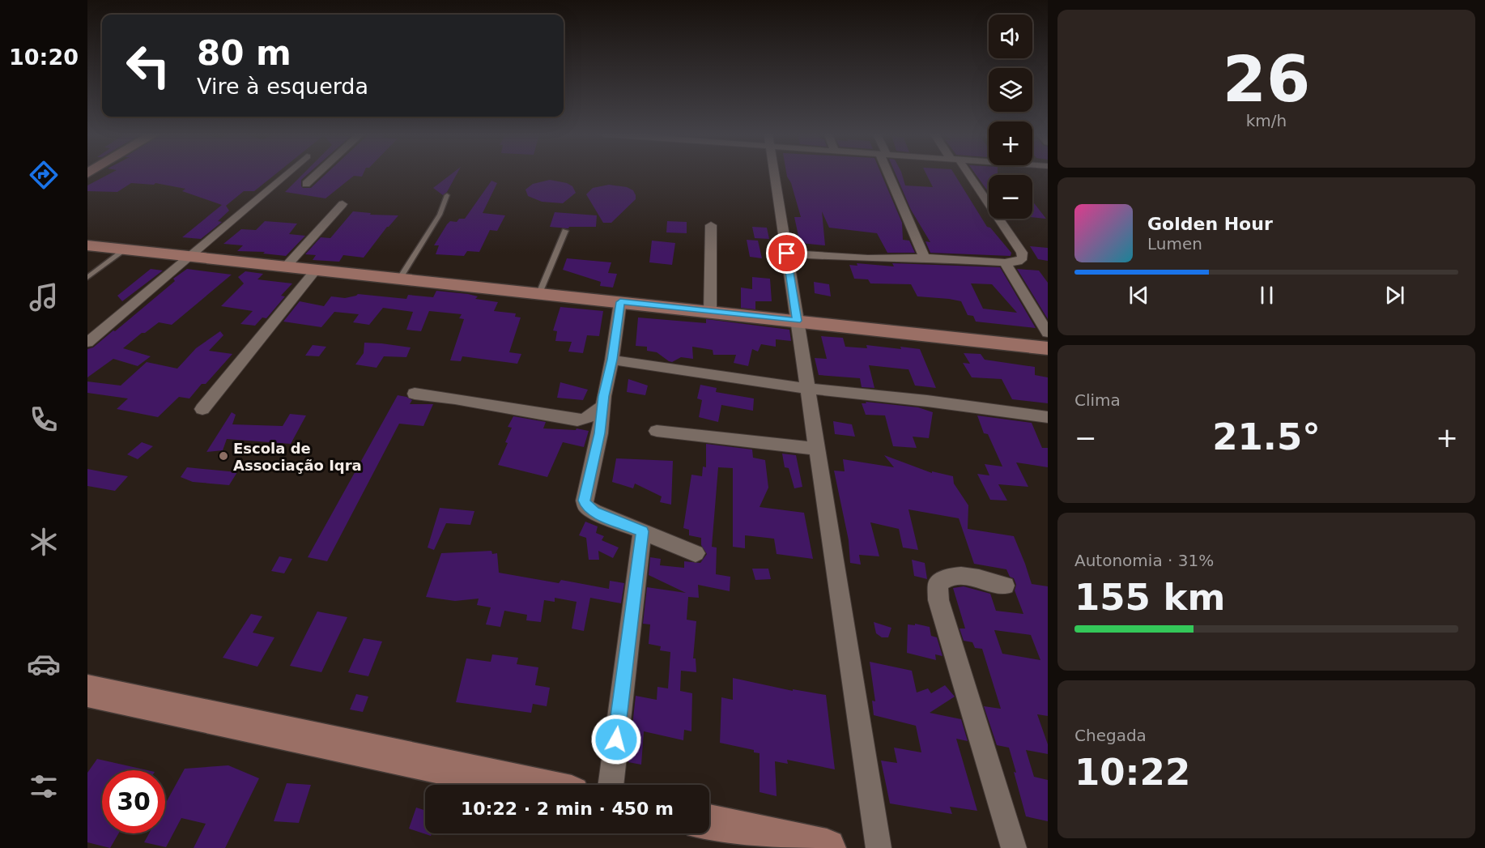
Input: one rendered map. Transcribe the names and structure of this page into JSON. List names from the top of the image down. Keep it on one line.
{"places":["Escola de Associação Iqra"],"page":{"tabs":"10:20","tile":[["26","km/h"],"Clima",["Autonomia · 31%","155 km"],["Chegada","10:22"]],"map_buttons":["+","−"],"turn":["80 m","Vire à esquerda"],"song":["Golden Hour","Lumen"],"heat":["−","21.5°","+"],"limit":"30","trip":"10:22 · 2 min · 450 m"}}
